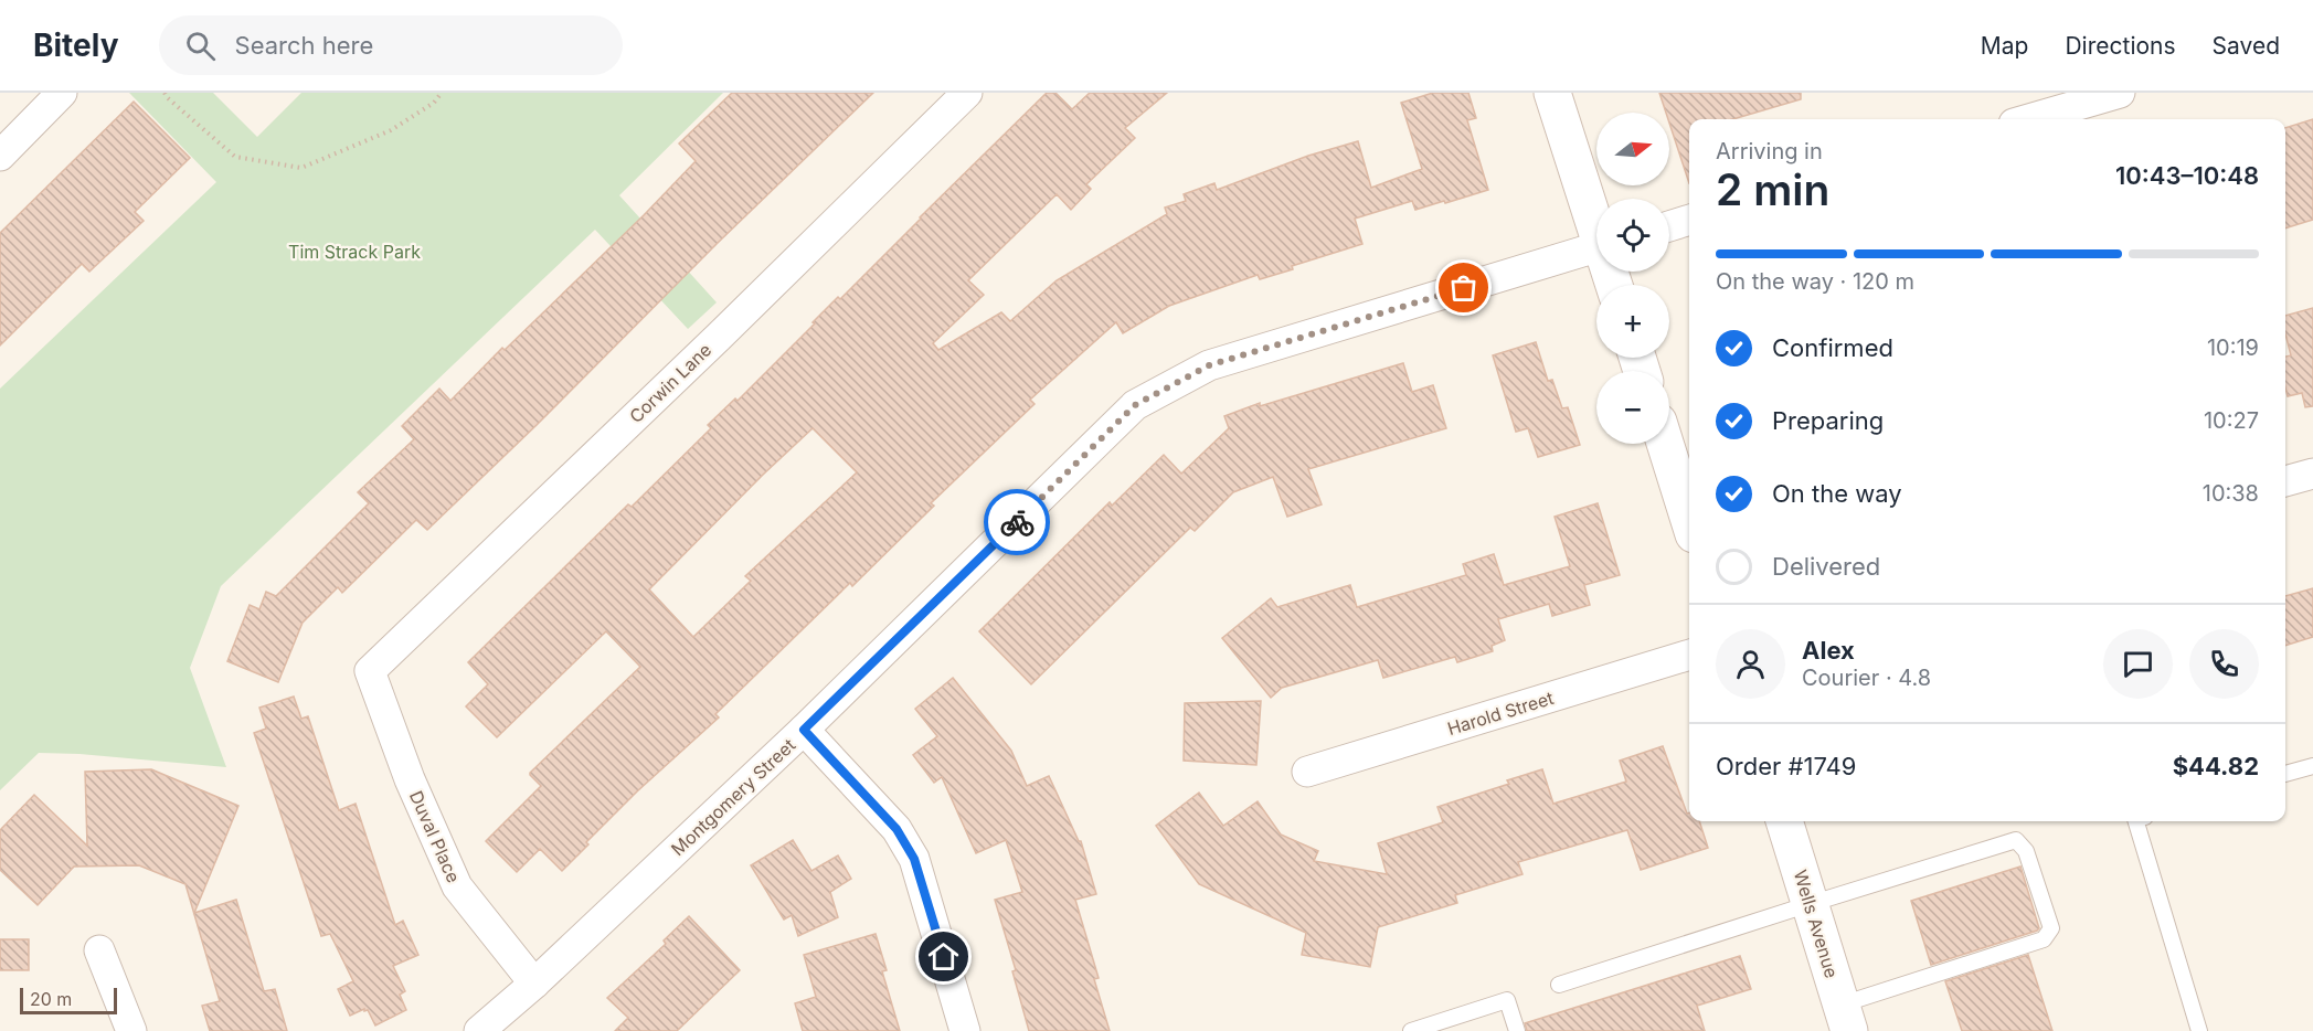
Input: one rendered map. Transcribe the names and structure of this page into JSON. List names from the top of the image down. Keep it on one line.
{"streets":{"main road":["Wells Avenue"],"street":["Corwin Lane","Harold Street","Montgomery Street","Duval Place"]},"crossings":[["Corwin Lane","Duval Place"],["Montgomery Street","Duval Place"]],"parks":["Tim Strack Park"],"scale_bar":"20 m","north":"right","page":{"header":"Bitely","search":"Search here","nav":["Map","Directions","Saved"],"map_buttons":["+","−"],"heading":["2 min","Arriving in","10:43–10:48"],"panel":["Alex","Courier · 4.8","Order #1749","$44.82"],"bar":"On the way · 120 m","list":[["Confirmed","10:19"],["Preparing","10:27"],["On the way","10:38"],"Delivered"],"scale":"20 m"}}
